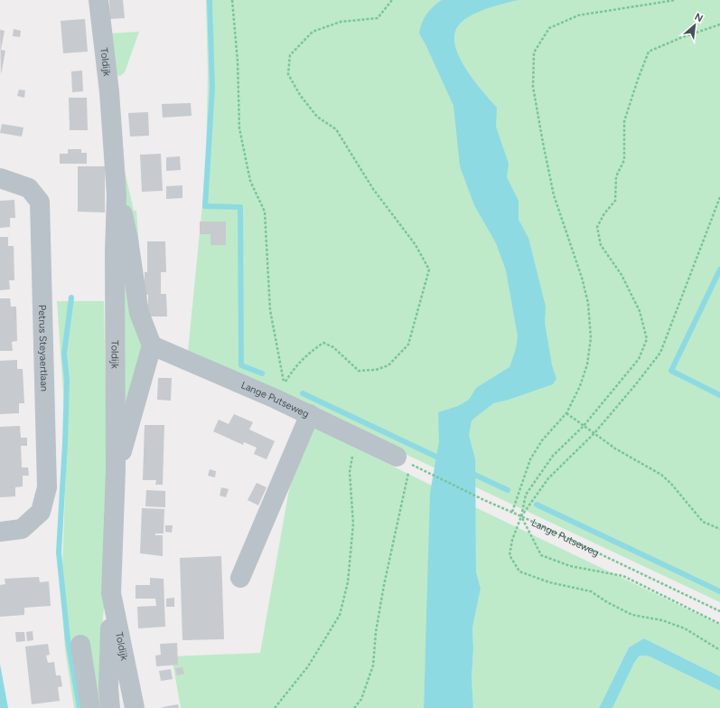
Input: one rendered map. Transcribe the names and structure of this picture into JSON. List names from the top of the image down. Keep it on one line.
{"streets":{"street":["Toldijk","Petrus Steyaertlaan","Lange Putseweg"]},"north":"top right"}
